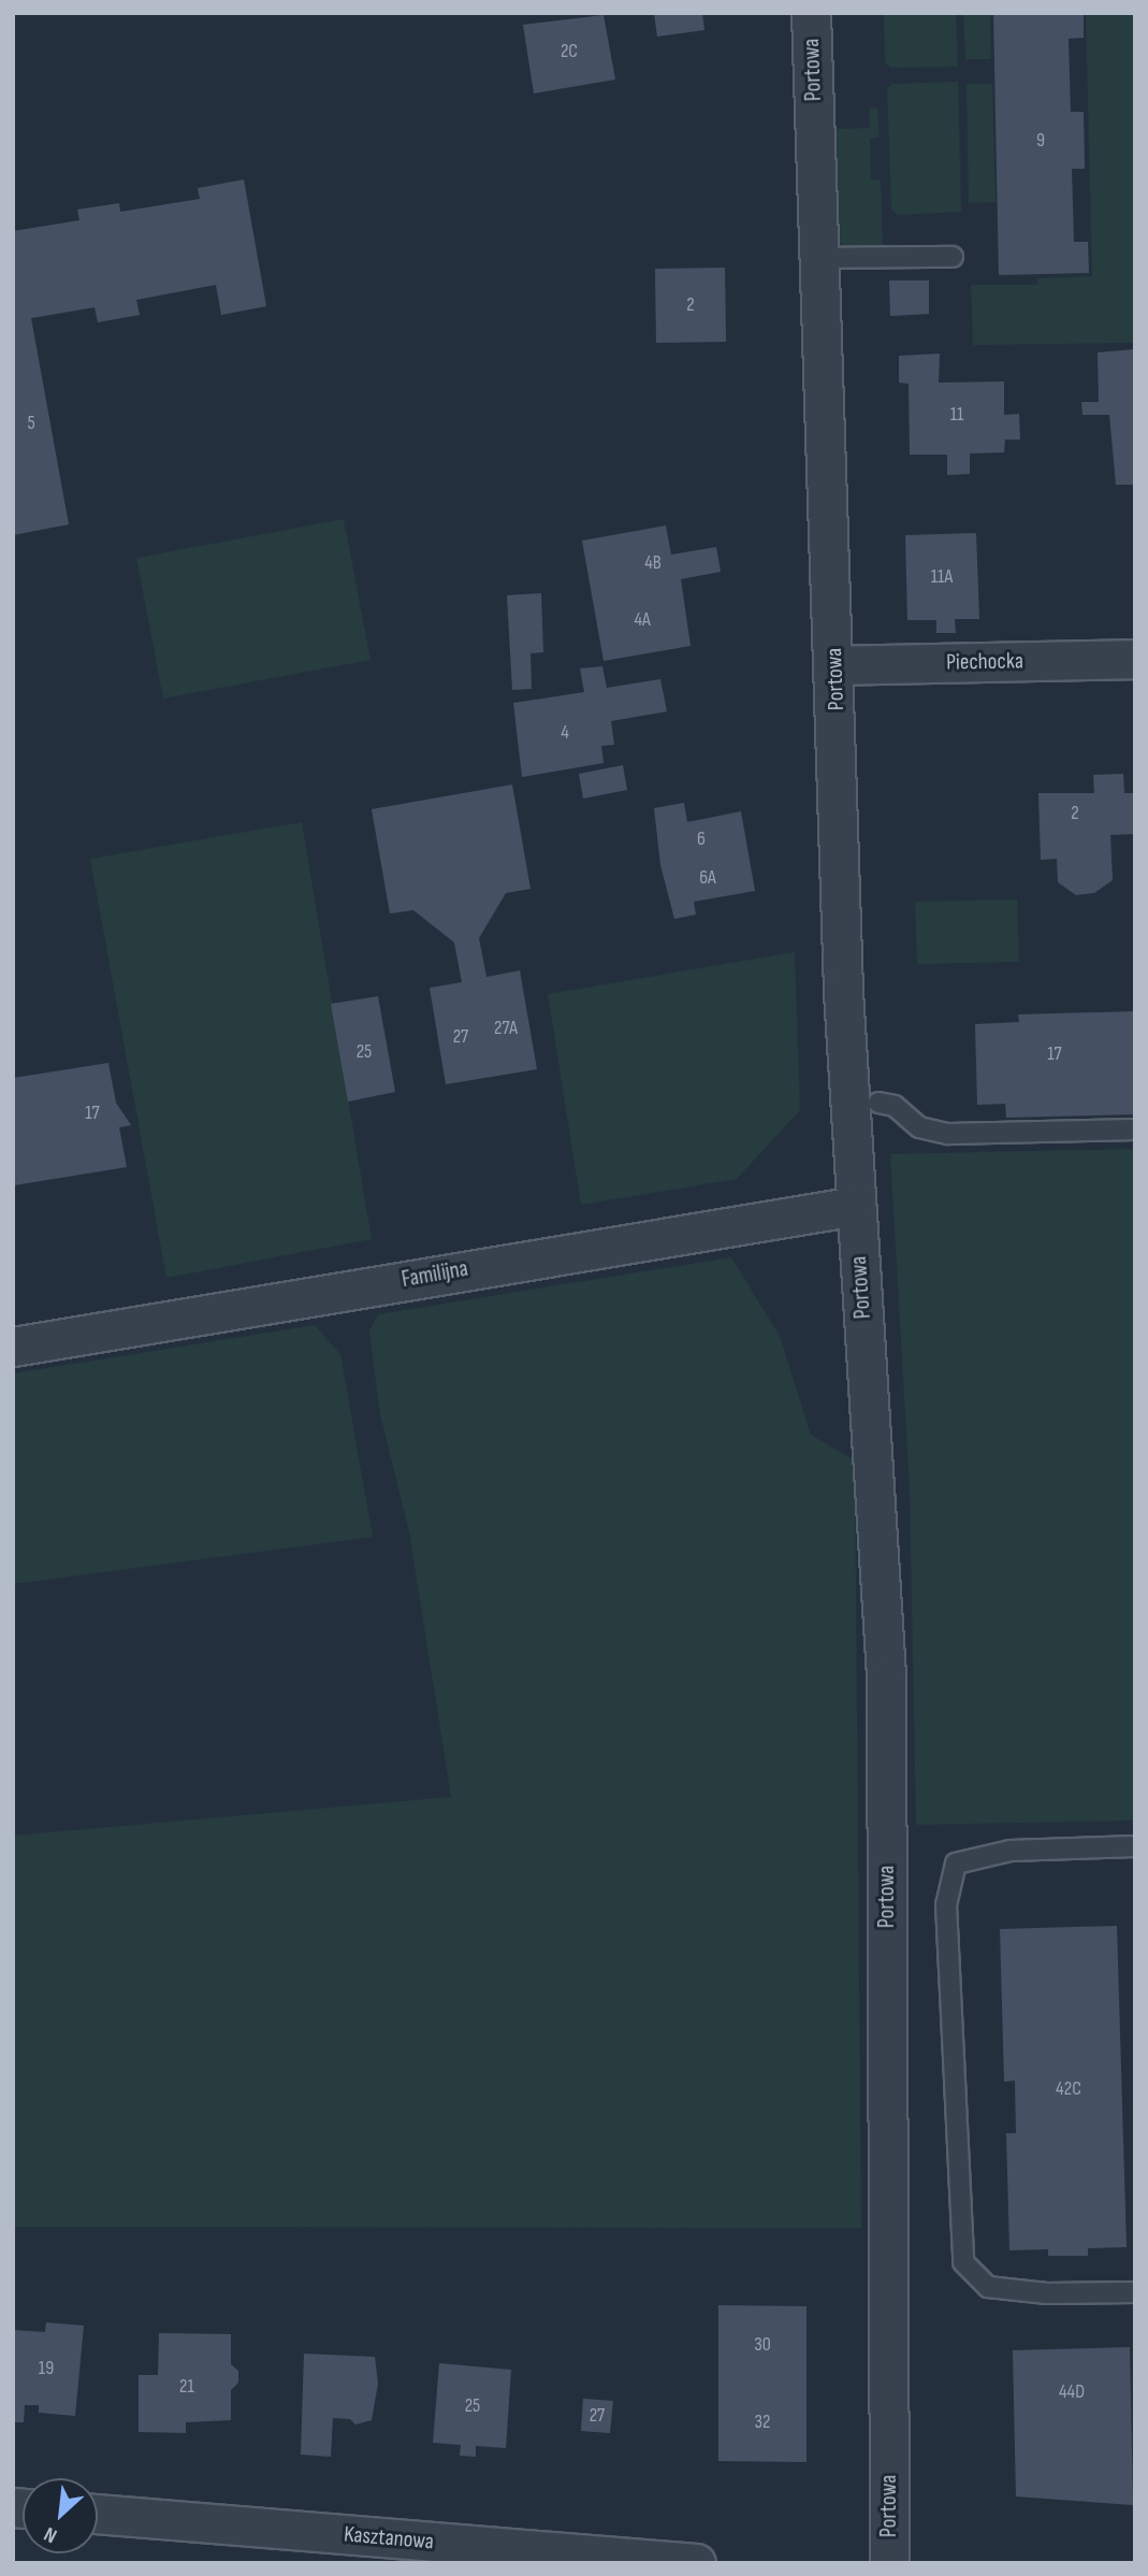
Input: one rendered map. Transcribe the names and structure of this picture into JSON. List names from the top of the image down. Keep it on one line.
{"streets":{"street":["Portowa","Piechocka","Familijna","Kasztanowa"]},"crossings":[["Portowa","Piechocka"],["Portowa","Familijna"]],"house_numbers":["2C","9","2","11","5","4B","11A","4A","4","2","6","6A","27A","27","25","17","17","42C","30","19","21","44D","25","27","32"],"north":"bottom left"}
